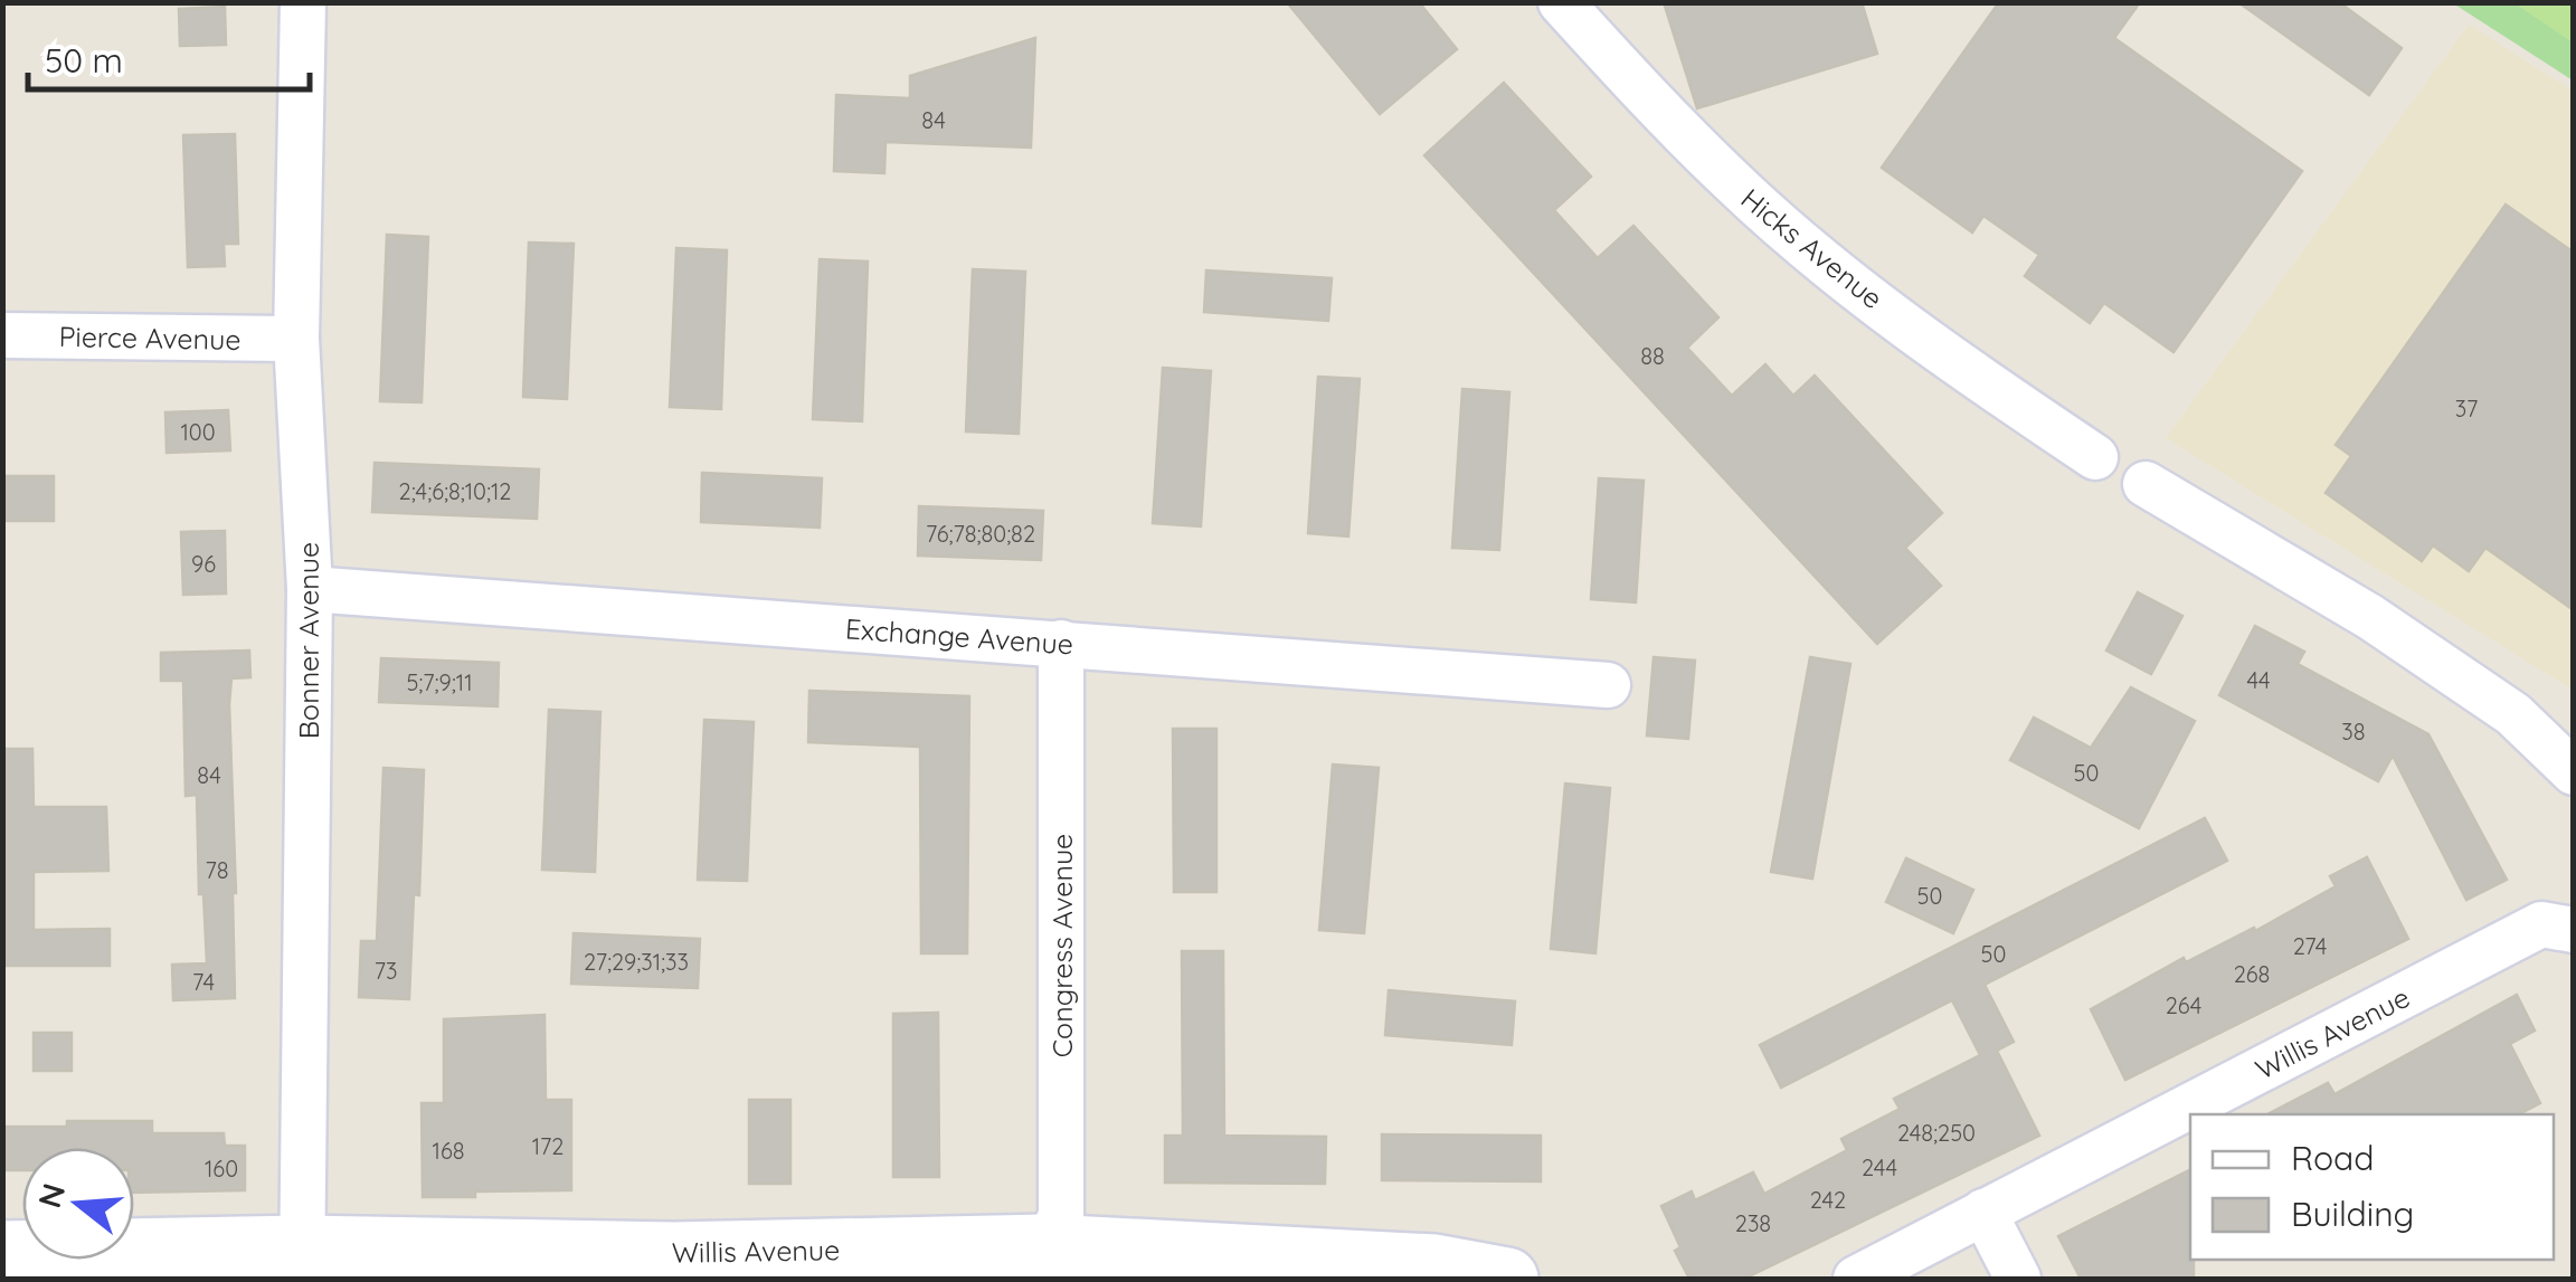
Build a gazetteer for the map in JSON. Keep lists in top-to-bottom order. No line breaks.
{"streets":{"street":["Hicks Avenue","Pierce Avenue","Exchange Avenue","Bonner Avenue","Congress Avenue","Willis Avenue"]},"crossings":[["Pierce Avenue","Bonner Avenue"],["Exchange Avenue","Bonner Avenue"],["Exchange Avenue","Congress Avenue"],["Bonner Avenue","Willis Avenue"],["Congress Avenue","Willis Avenue"]],"house_numbers":["84","88","37","100","2;4;6;8;10;12","76;78;80;82","96","44","5;7;9;11","38","50","84","78","50","274","50","27;29;31;33","73","268","74","264","248;250","172","168","244","160","242","238"],"legend":["Road","Building"],"scale_bar":"50 m","north":"left"}
